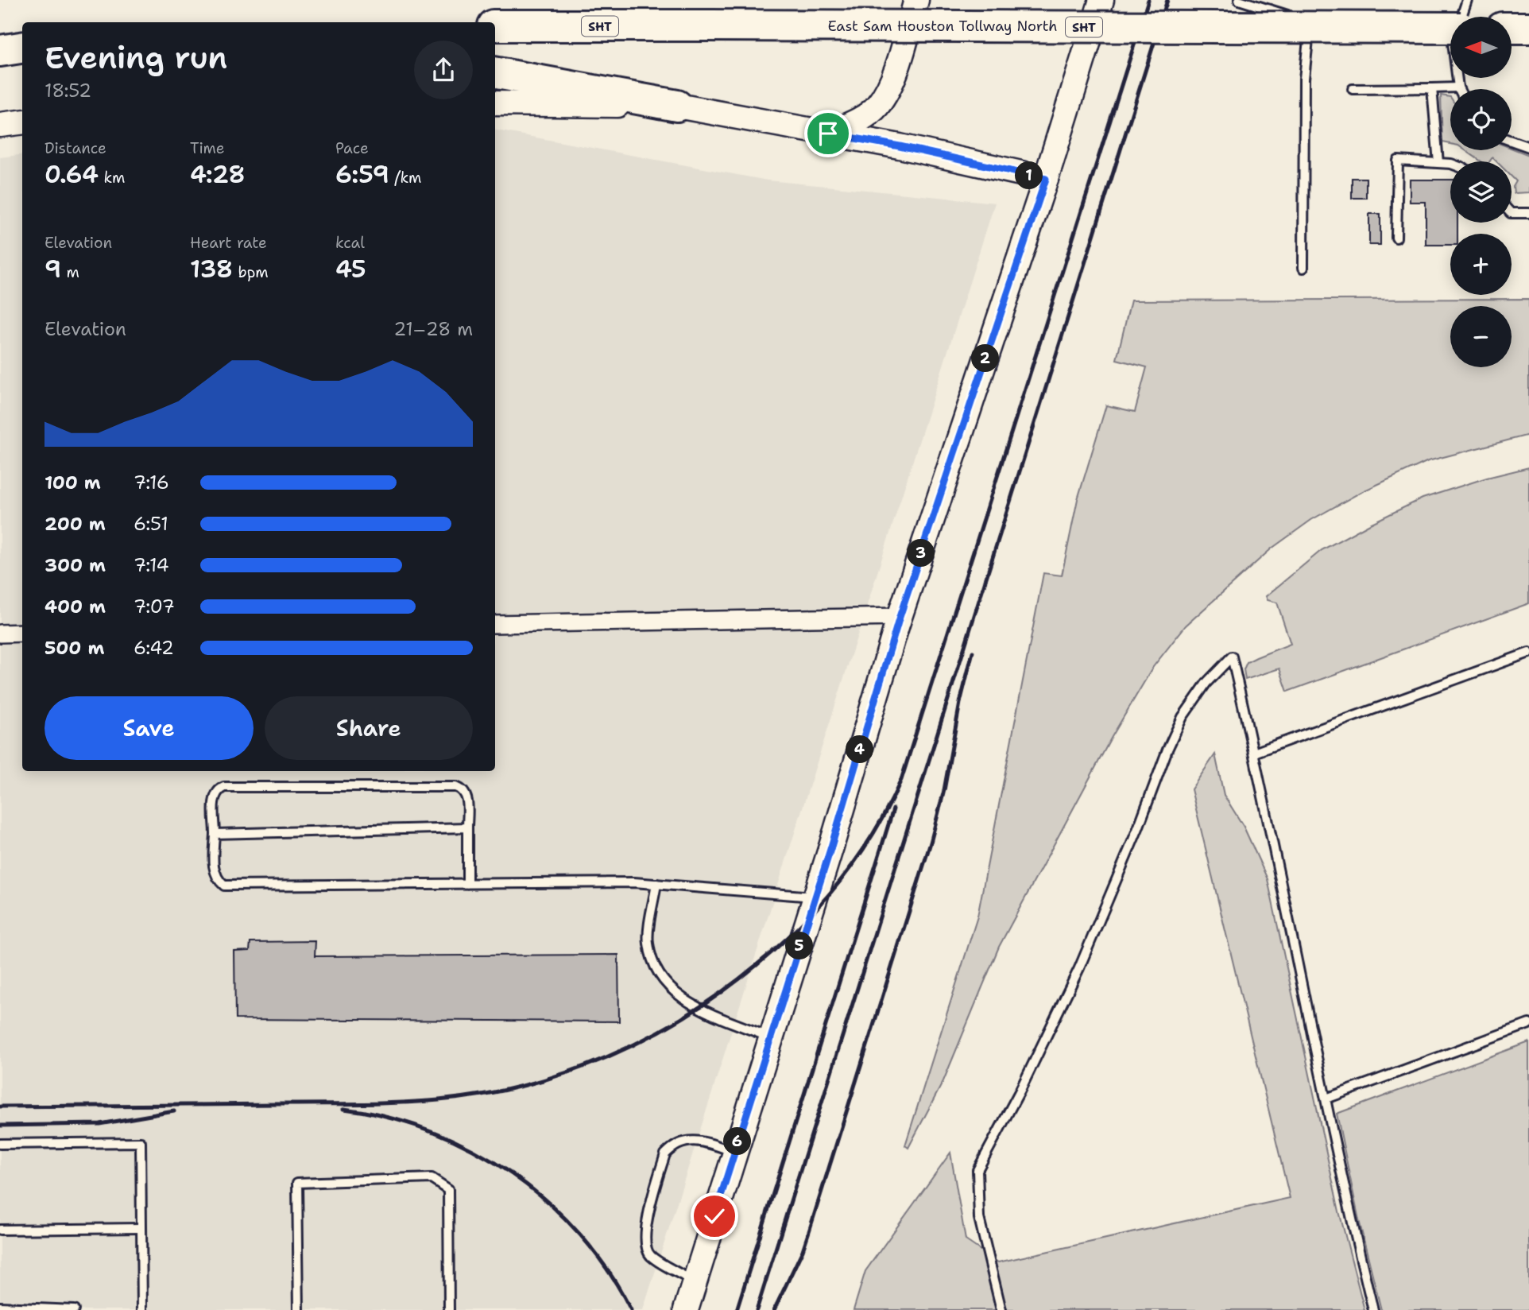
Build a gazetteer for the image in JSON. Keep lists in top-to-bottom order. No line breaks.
{"streets":{"highway":["SHT","East Sam Houston Tollway North"]},"north":"left","page":{"map_buttons":["+","−"],"heading":["Evening run","18:52"],"stats":[["Distance","0.64 km"],["Time","4:28"],["Pace","6:59 /km"],["Elevation","9 m"],["Heart rate","138 bpm"],["kcal","45"]],"pins":["1","2","3","4","5","6"],"chart":["Elevation","21–28 m"],"list":[{"name":"100 m","note":"7:16"},{"name":"200 m","note":"6:51"},{"name":"300 m","note":"7:14"},{"name":"400 m","note":"7:07"},{"name":"500 m","note":"6:42"}],"buttons":["Save","Share"]}}
